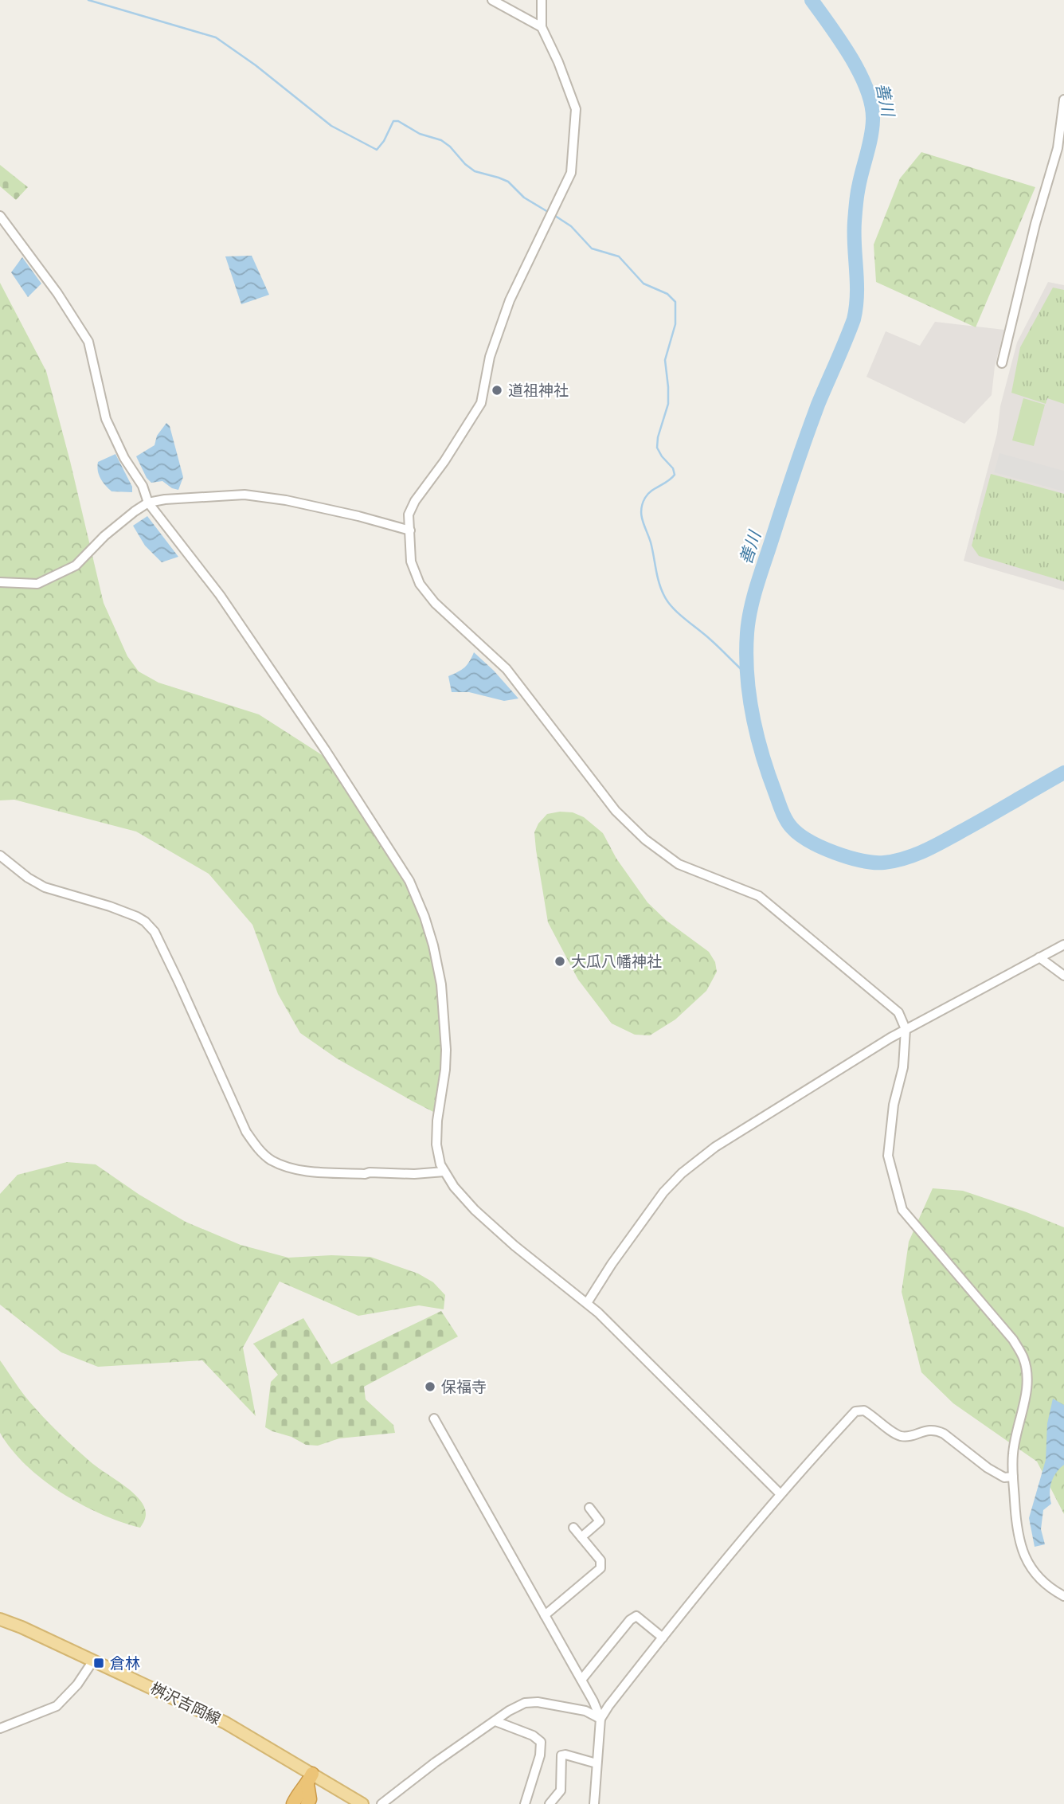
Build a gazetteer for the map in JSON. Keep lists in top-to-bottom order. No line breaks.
{"streets":{"main road":["桝沢吉岡線"]},"water":["善川"],"places":{"other":["道祖神社","大瓜八幡神社","保福寺"],"transit":["倉林"]}}
